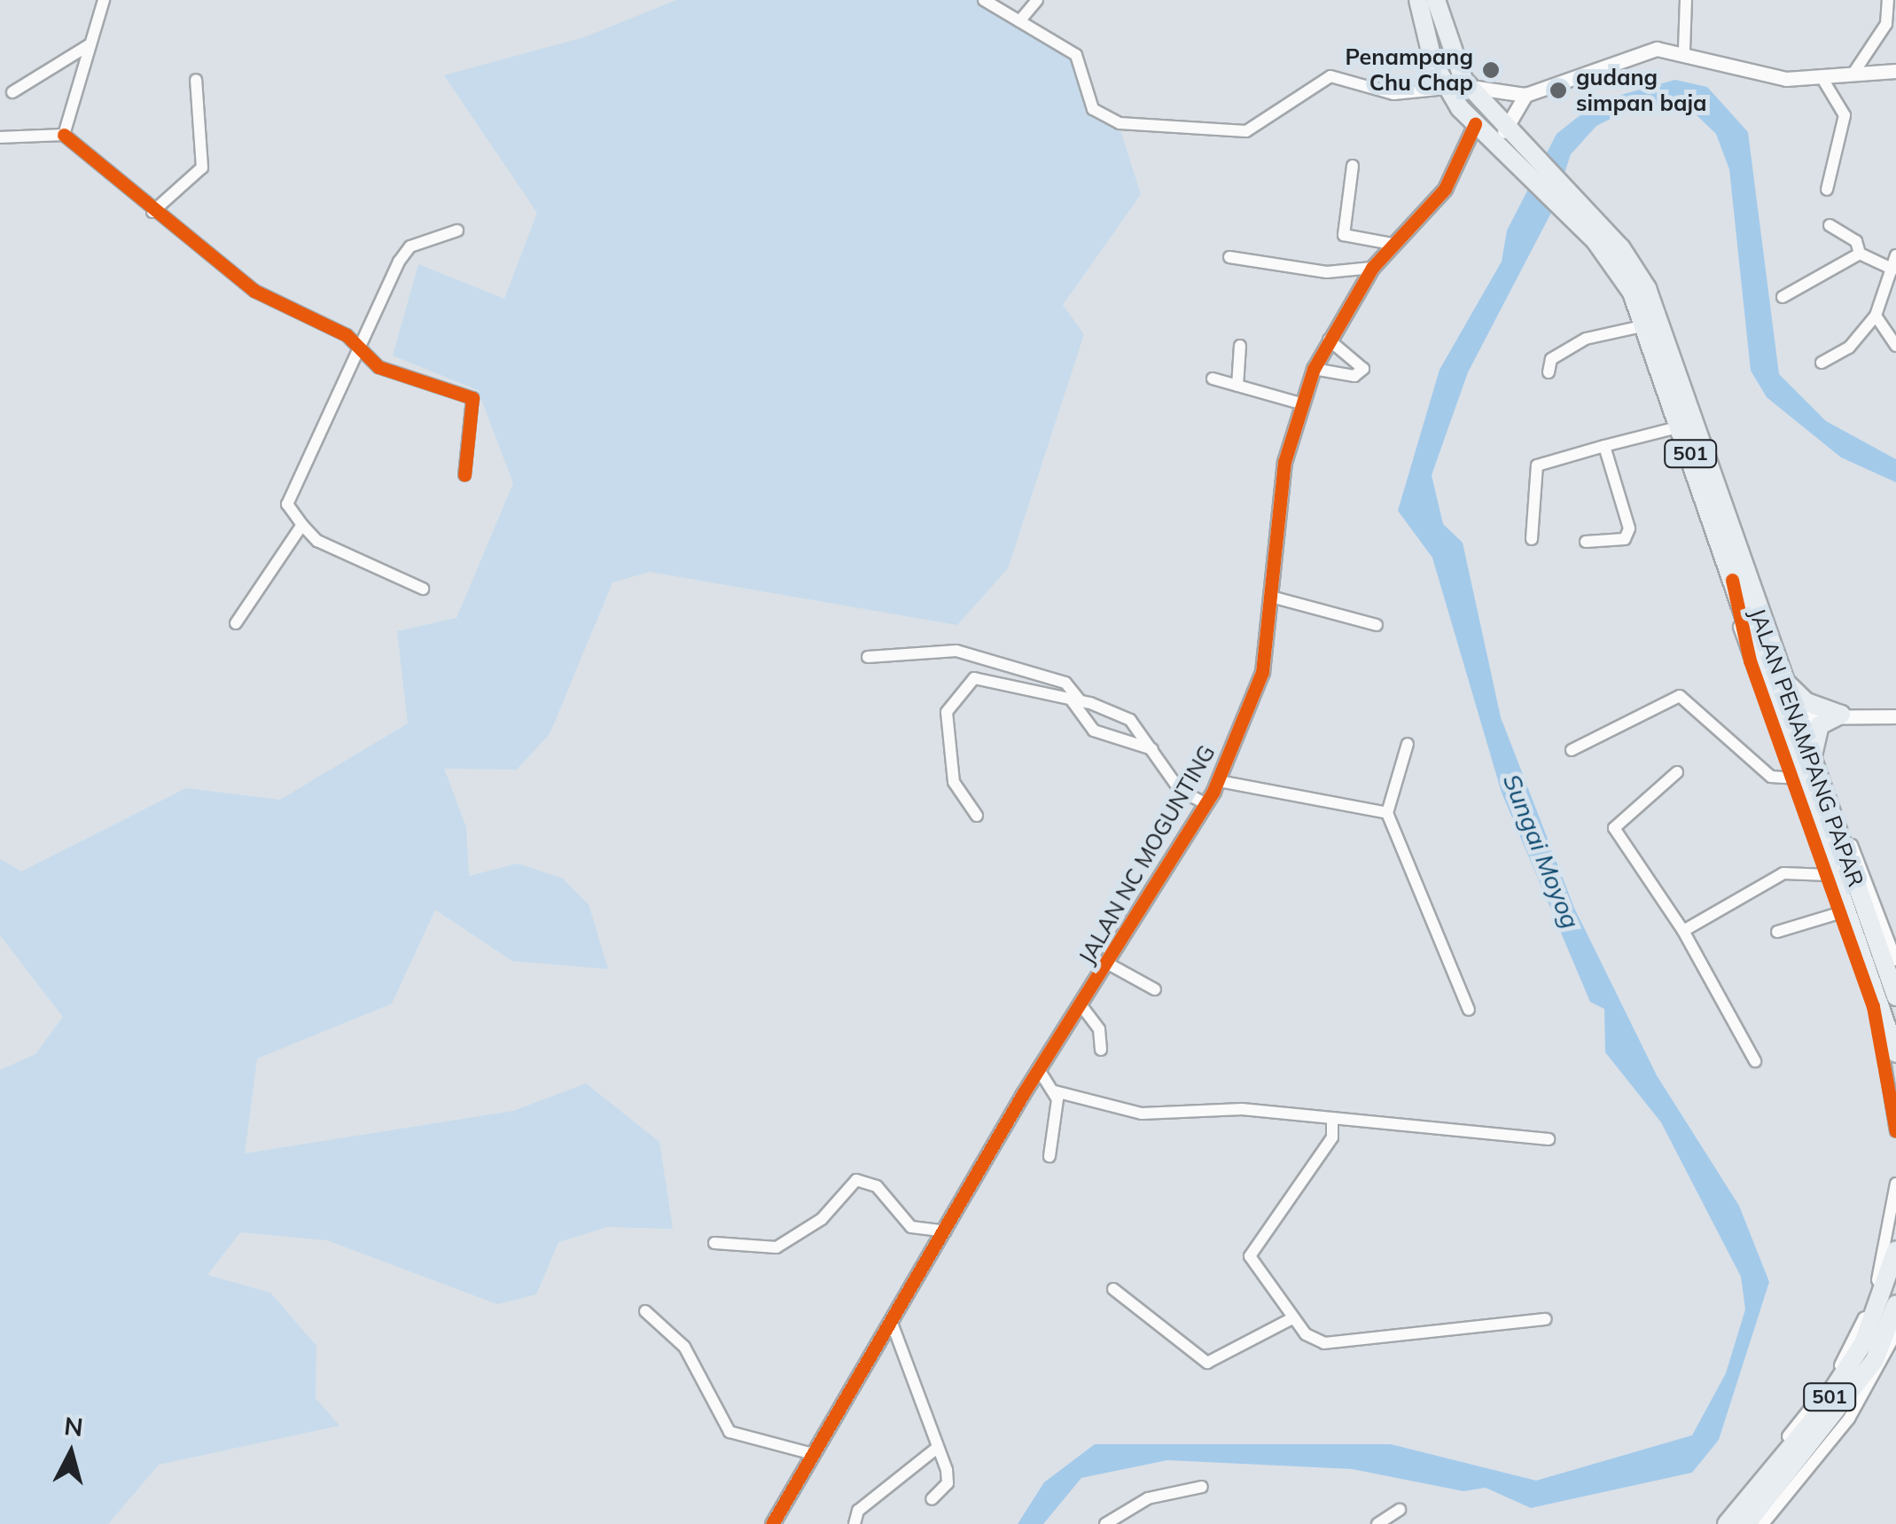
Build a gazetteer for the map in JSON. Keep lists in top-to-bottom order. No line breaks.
{"streets":{"main road":["501","JALAN PENAMPANG PAPAR"],"street":["JALAN NC MOGUNTING"]},"crossings":[["JALAN PENAMPANG PAPAR","JALAN NC MOGUNTING"]],"water":["Sungai Moyog"],"places":["Penampang Chu Chap","gudang simpan baja"],"north":"top"}
